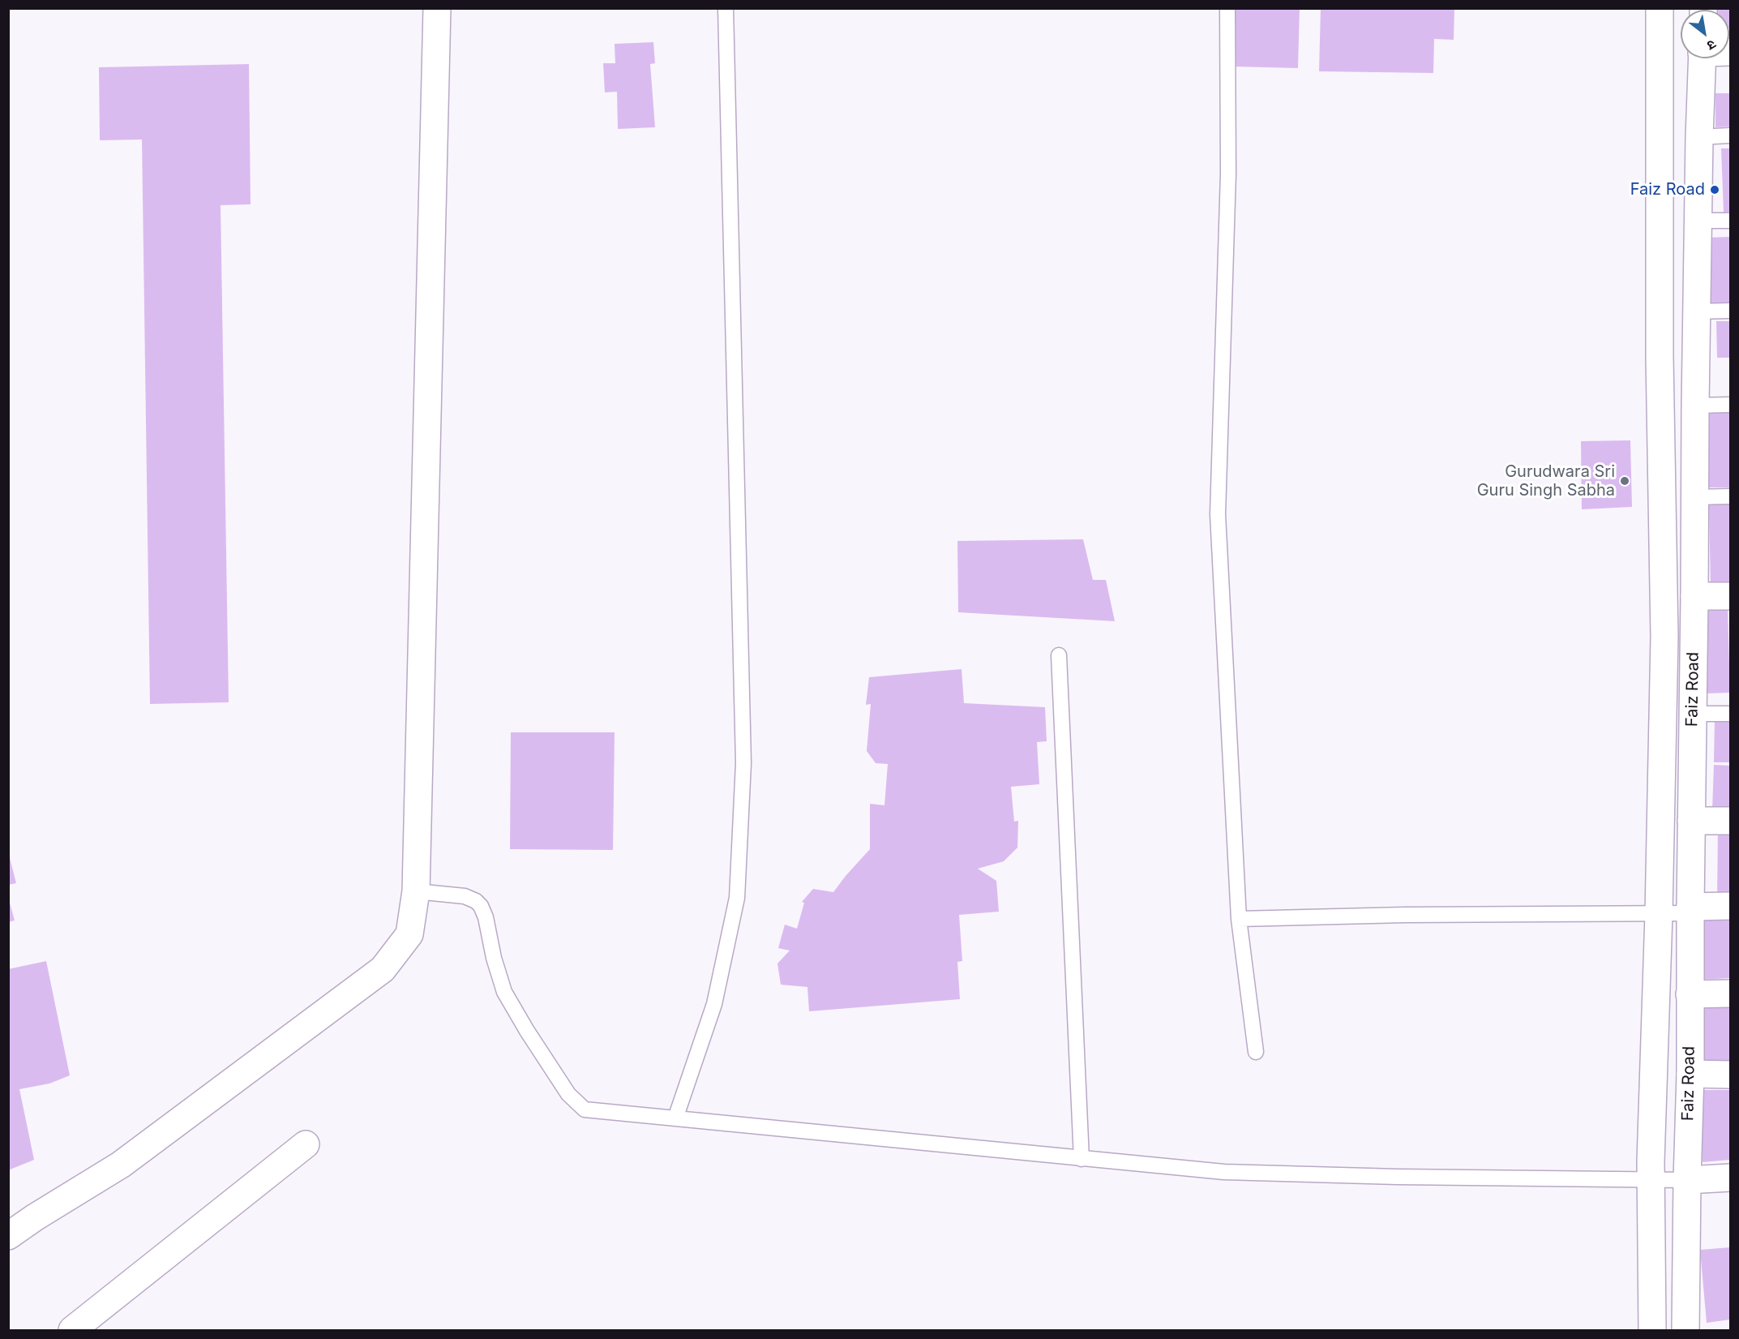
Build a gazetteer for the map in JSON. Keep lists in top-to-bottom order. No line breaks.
{"streets":{"street":["Faiz Road"]},"places":["Faiz Road","Gurudwara Sri Guru Singh Sabha"],"north":"bottom right"}
